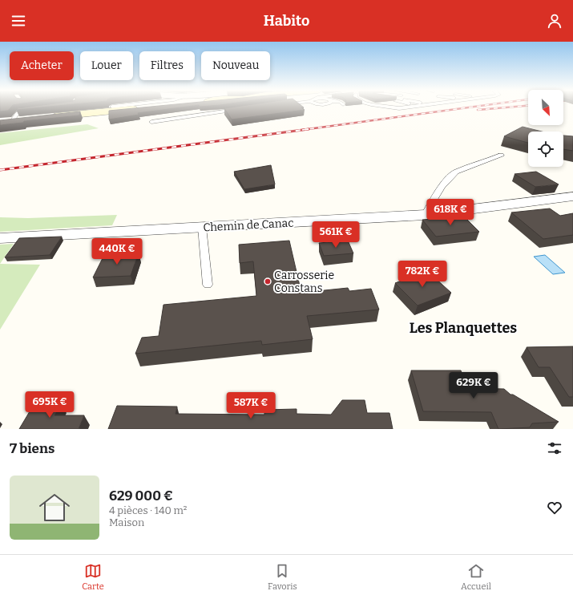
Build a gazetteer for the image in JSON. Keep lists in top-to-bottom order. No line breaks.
{"streets":{"street":["Chemin de Canac"]},"districts":["Les Planquettes"],"places":["Carrosserie Constans"],"north":"bottom right","page":{"header":"Habito","chip":["Acheter","Louer","Filtres","Nouveau"],"price":["618K €","561K €","440K €","782K €","629K €","695K €","587K €"],"heading":"7 biens","list":[{"name":"629 000 €","note":"4 pièces · 140 m² · Maison"}],"tabs":["Carte","Favoris","Accueil"]}}
